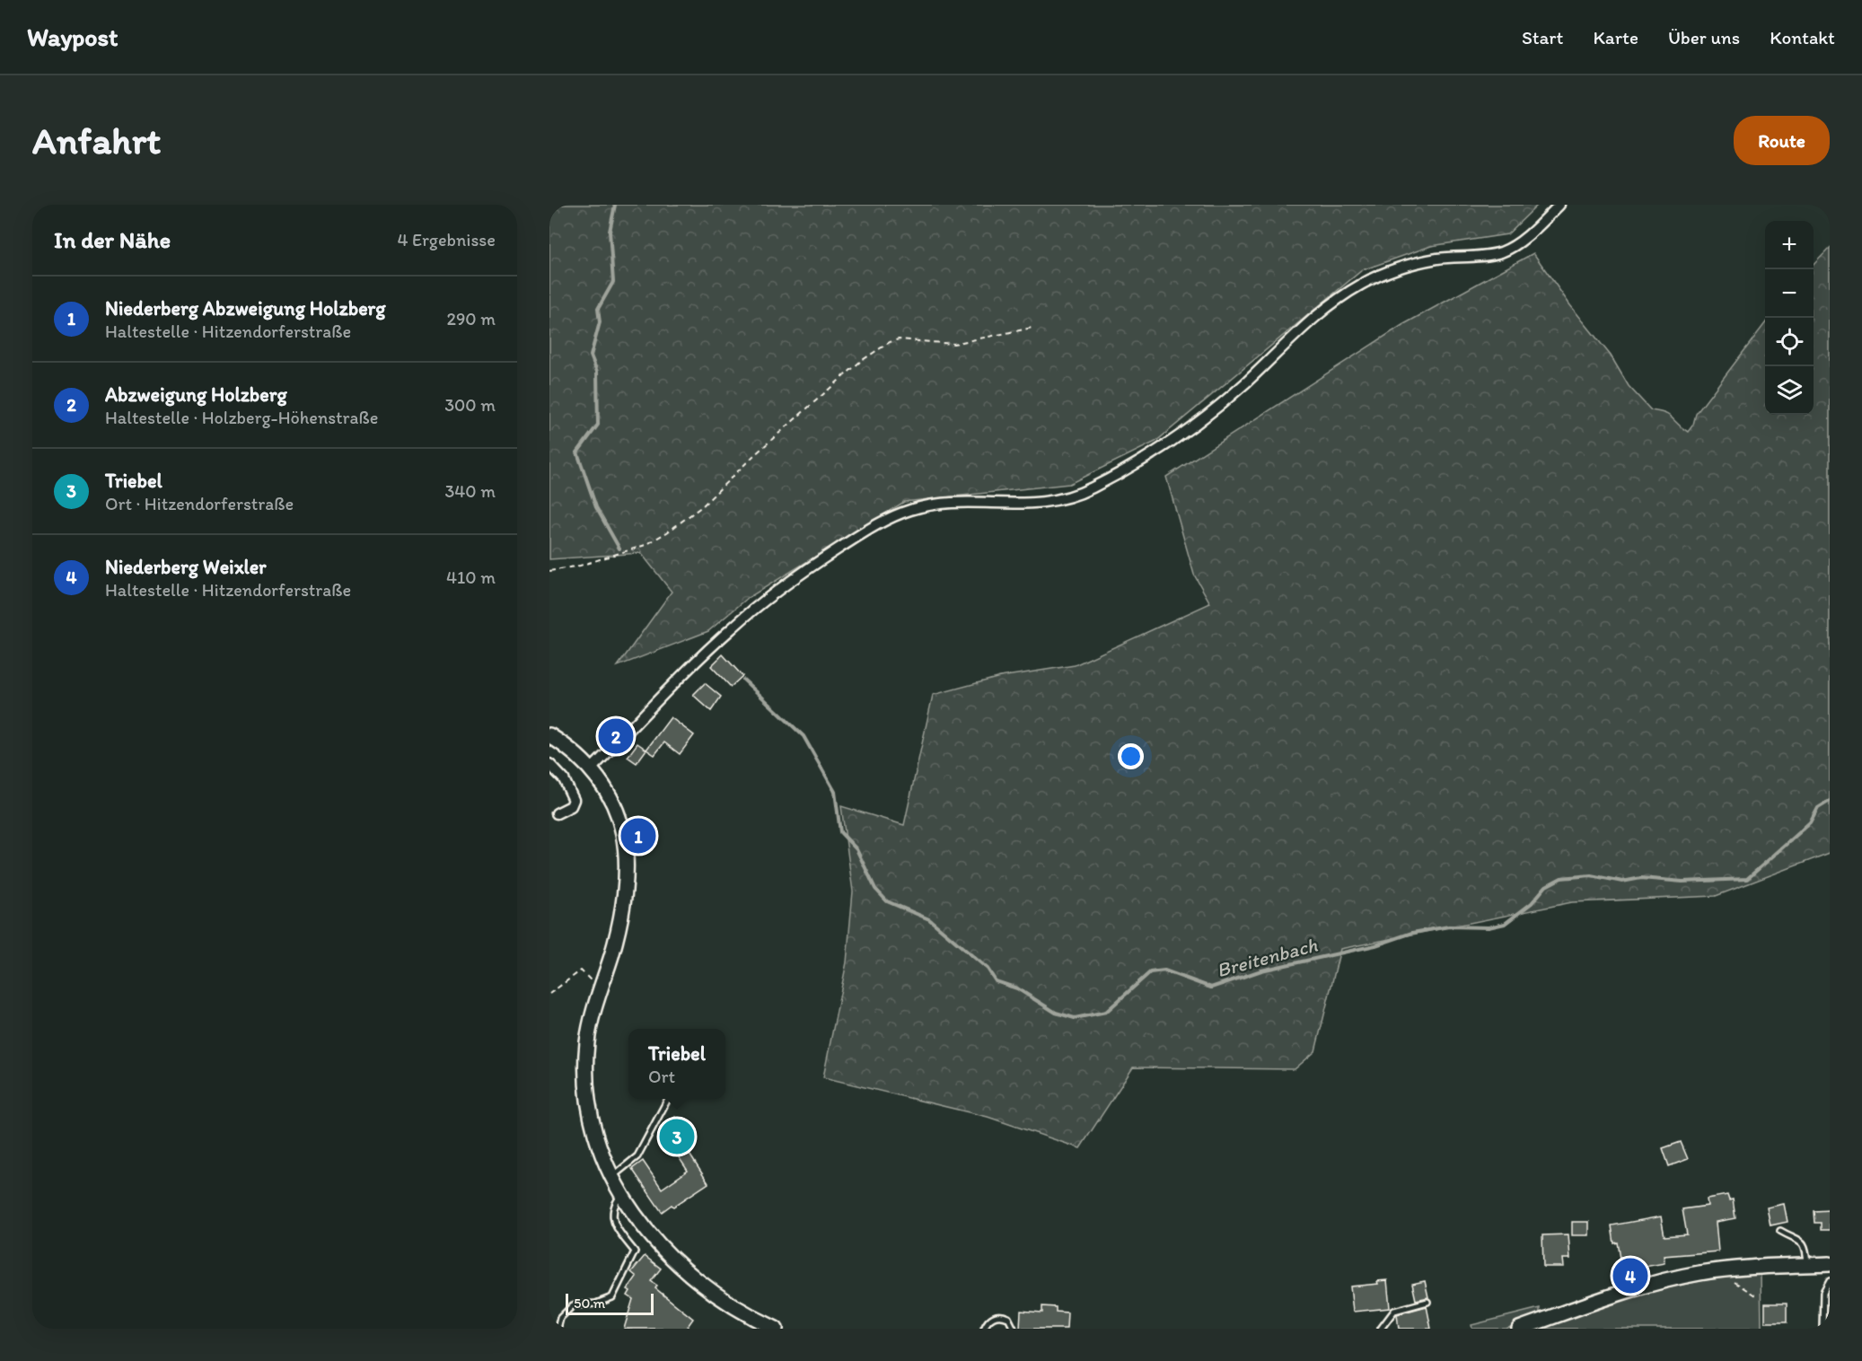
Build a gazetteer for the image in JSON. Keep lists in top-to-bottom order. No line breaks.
{"water":["Breitenbach"],"scale_bar":"50 m","page":{"header":"Waypost","nav":["Start","Karte","Über uns","Kontakt"],"buttons":"Route","title":"Anfahrt","heading":["In der Nähe","4 Ergebnisse"],"map_buttons":["+","−"],"list":[{"mark":"1","name":"Niederberg Abzweigung Holzberg","note":"Haltestelle · Hitzendorferstraße","value":"290 m"},{"mark":"2","name":"Abzweigung Holzberg","note":"Haltestelle · Holzberg-Höhenstraße","value":"300 m"},{"mark":"3","name":"Triebel","note":"Ort · Hitzendorferstraße","value":"340 m"},{"mark":"4","name":"Niederberg Weixler","note":"Haltestelle · Hitzendorferstraße","value":"410 m"}],"pins":["2","1","3","4"],"popup":["Triebel","Ort"],"scale":"50 m"}}
